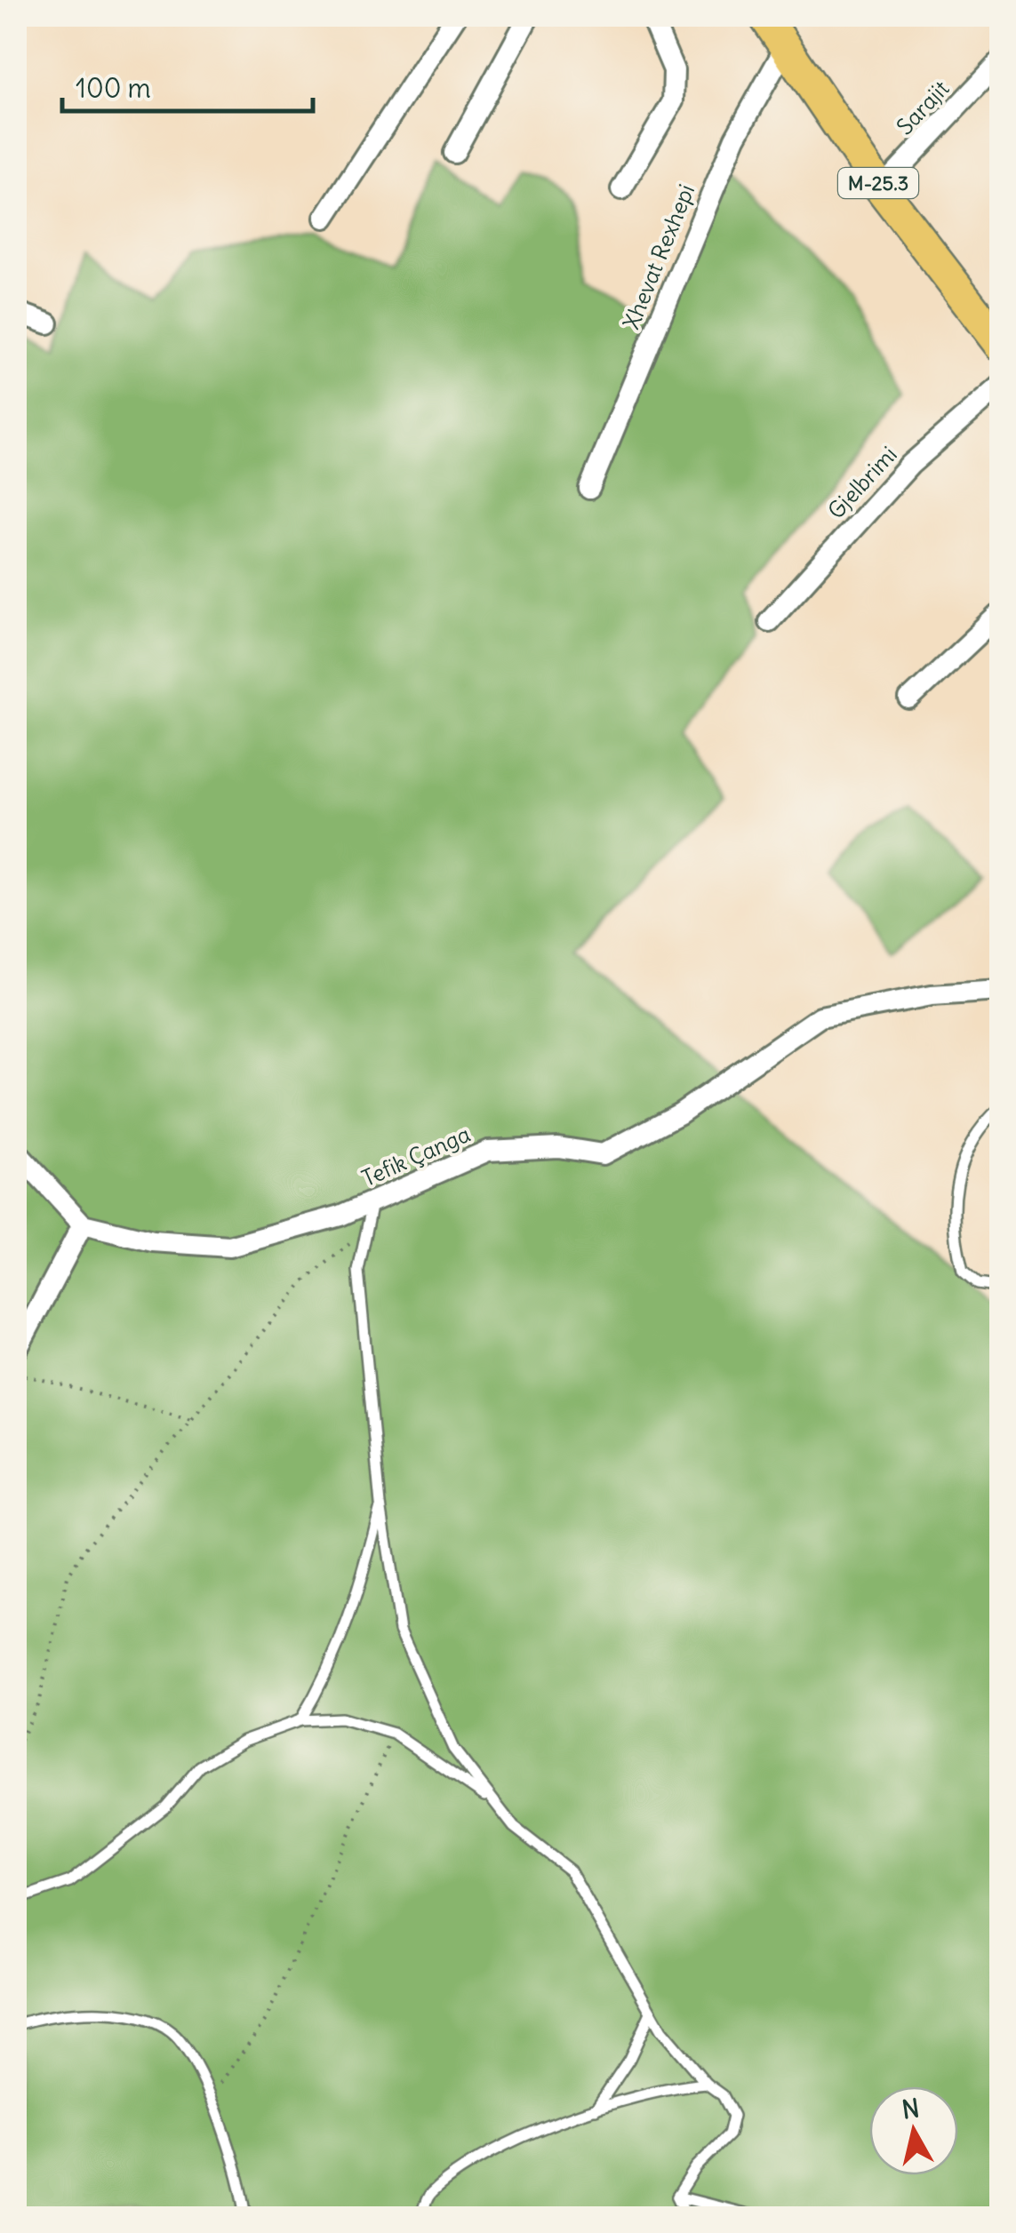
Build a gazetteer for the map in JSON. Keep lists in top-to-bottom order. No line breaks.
{"streets":{"main road":["M-25.3"],"street":["Sarajit","Xhevat Rexhepi","Gjelbrimi","Tefik Çanga"]},"crossings":[["Sarajit","M-25.3"],["M-25.3","Xhevat Rexhepi"]],"scale_bar":"100 m","north":"top"}
